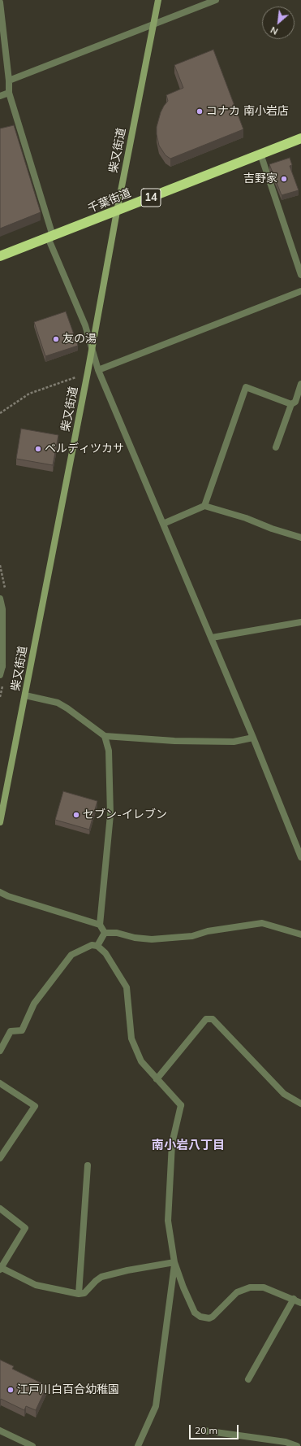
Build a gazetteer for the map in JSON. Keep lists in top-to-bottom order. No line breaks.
{"streets":{"highway":["14","千葉街道"],"main road":["柴又街道"]},"crossings":[["柴又街道","千葉街道"]],"districts":["南小岩八丁目"],"places":["コナカ 南小岩店","吉野家","友の湯","ベルディツカサ","セブン-イレブン","江戸川白百合幼稚園"],"scale_bar":"20 m","north":"bottom left"}
